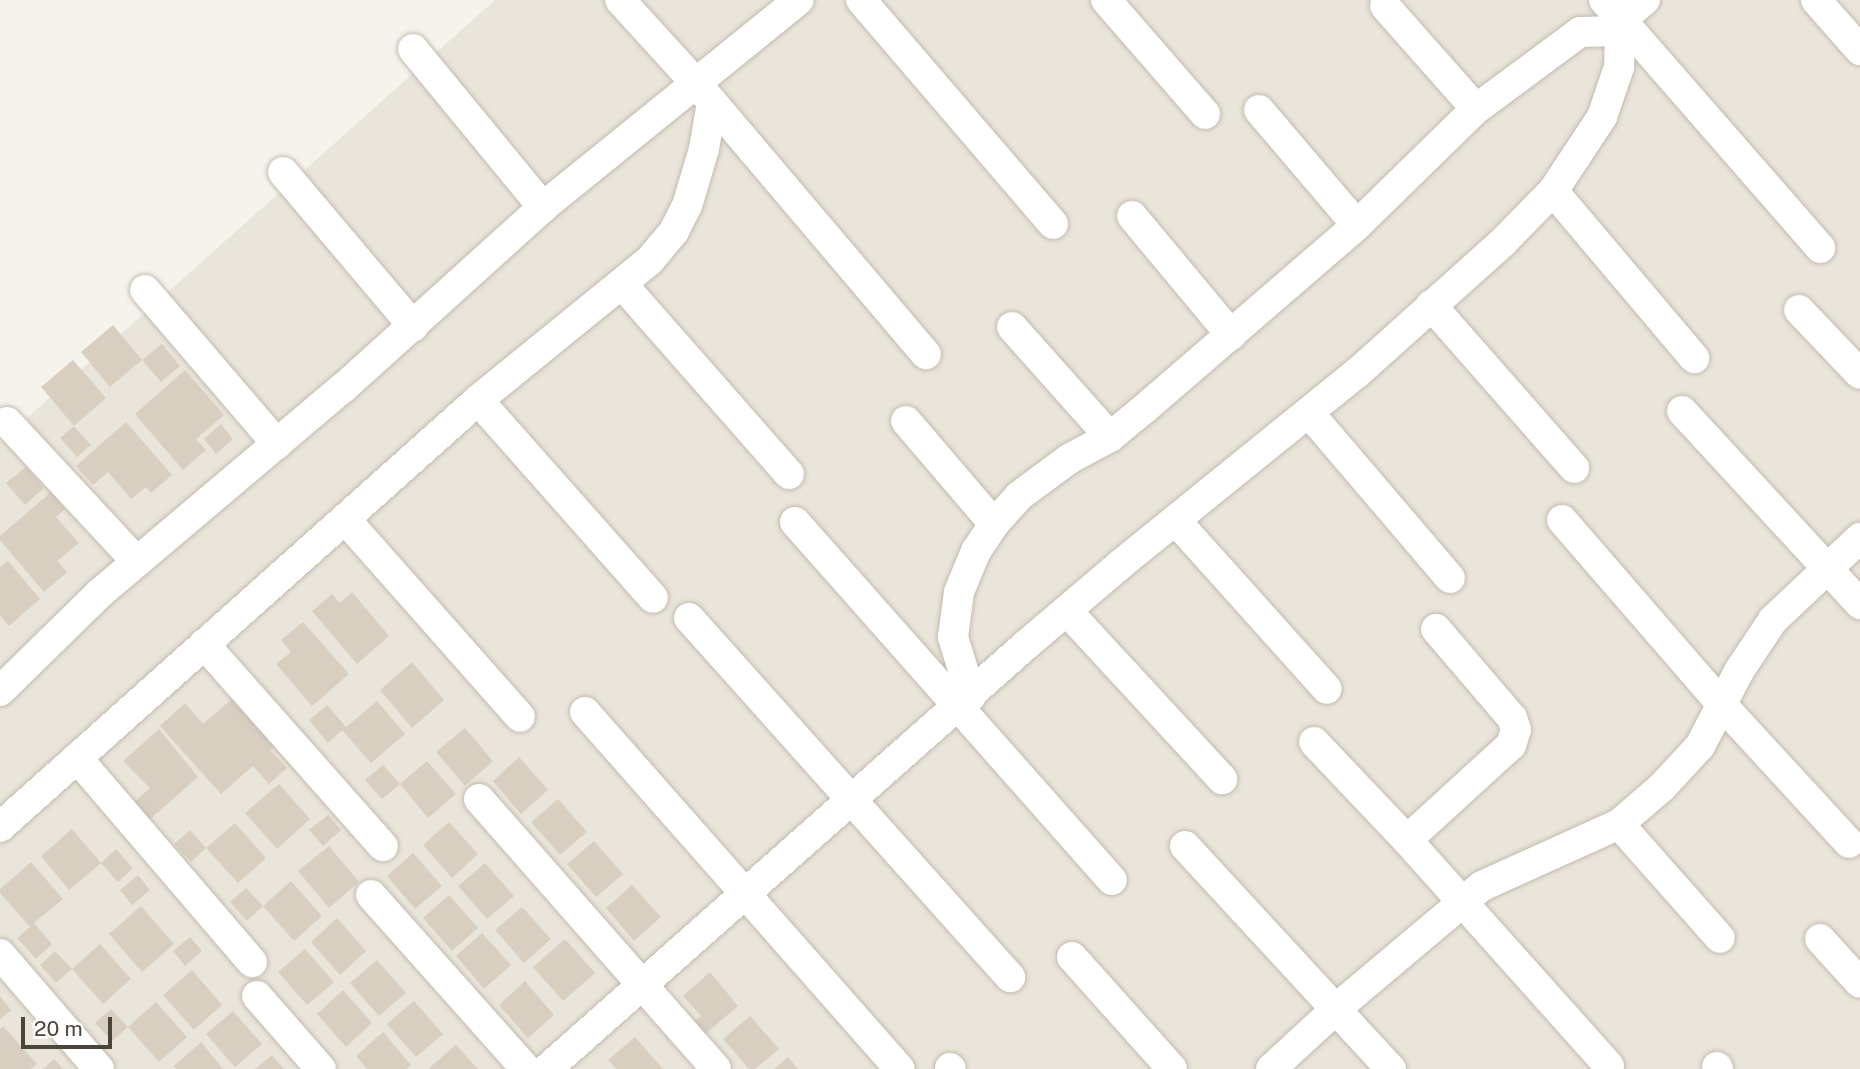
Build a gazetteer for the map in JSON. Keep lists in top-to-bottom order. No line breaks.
{"scale_bar":"20 m"}
